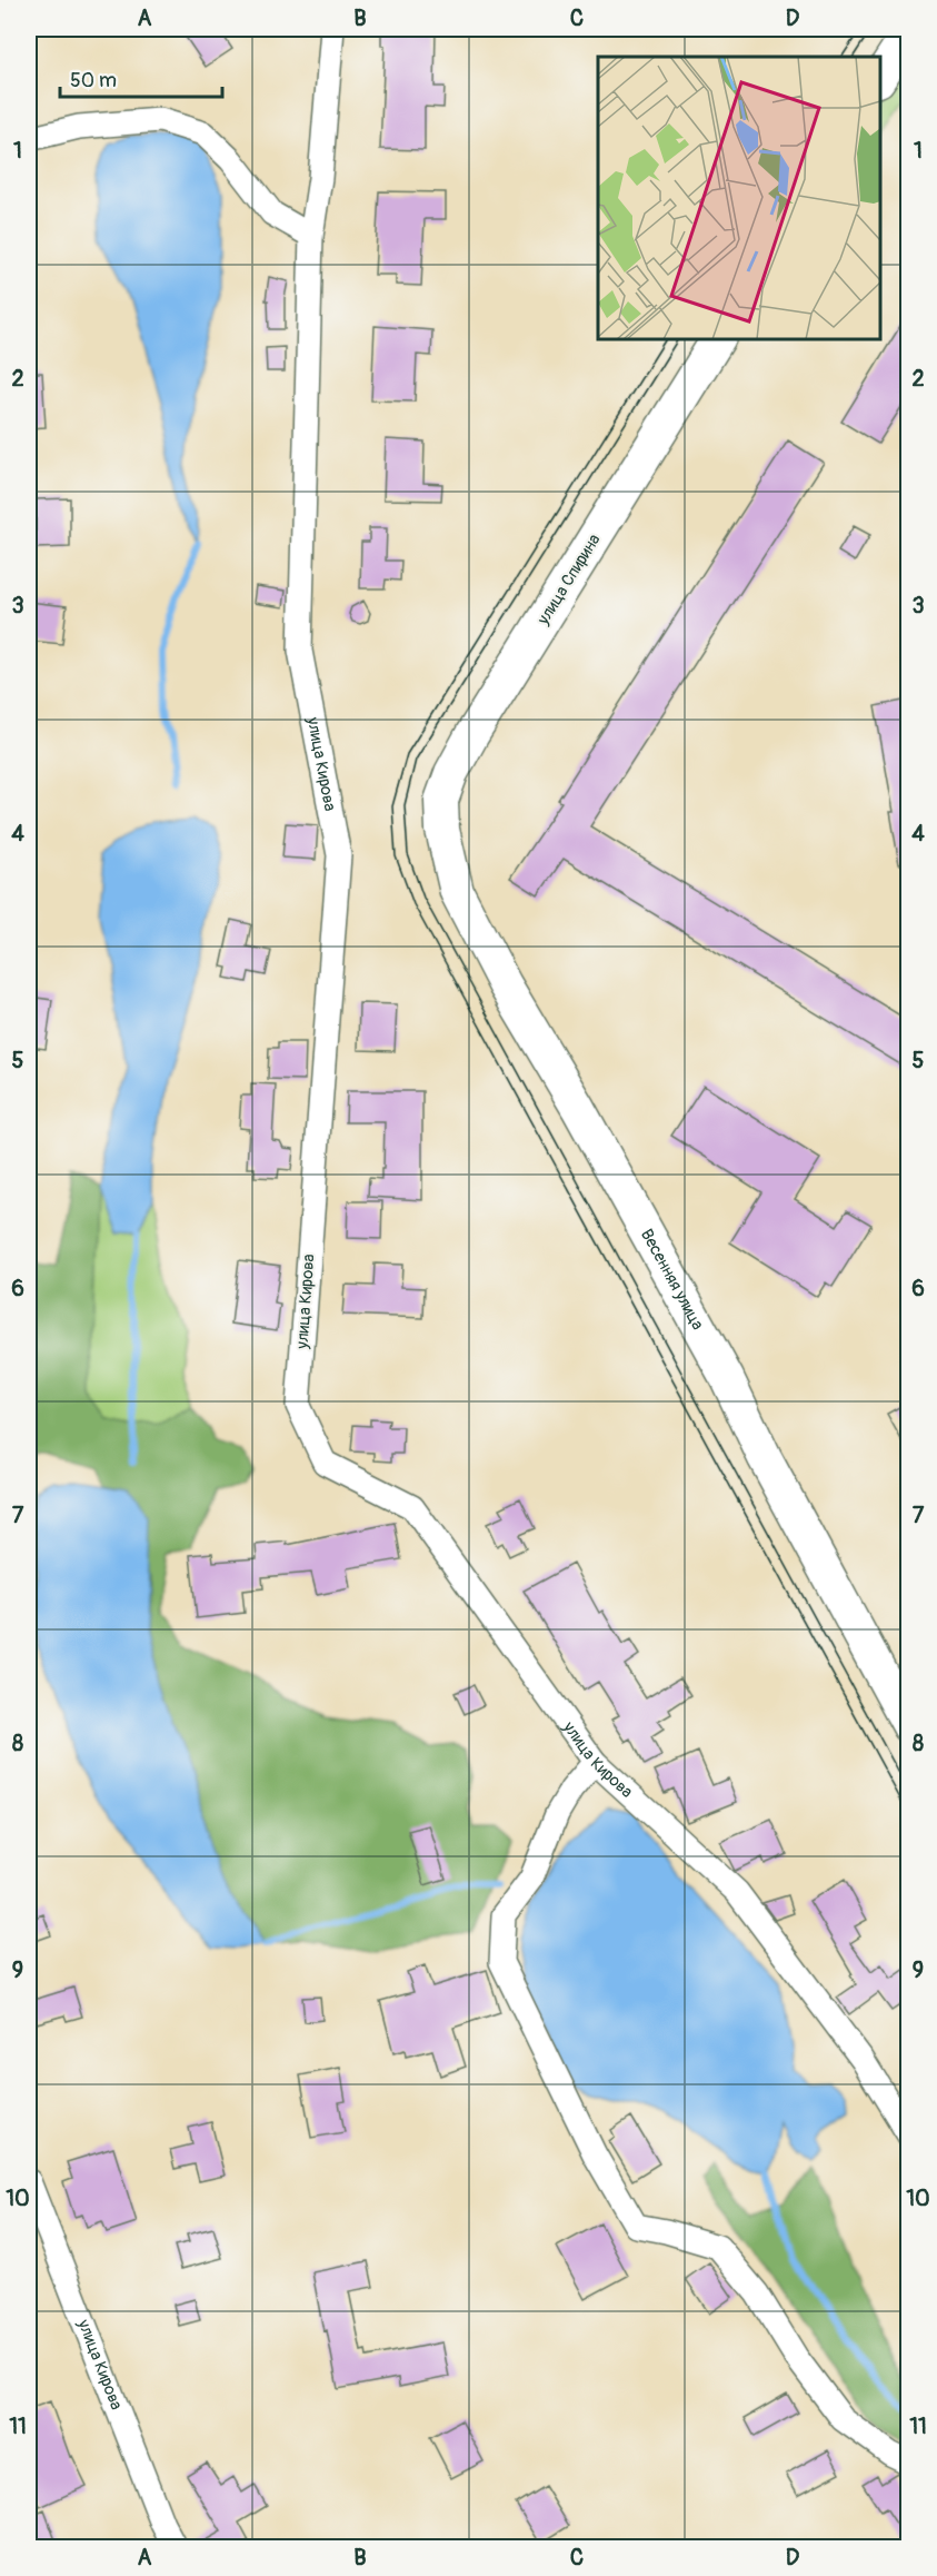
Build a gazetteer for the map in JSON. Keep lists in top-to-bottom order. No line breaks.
{"streets":{"main road":["улица Спирина","Весенняя улица"],"street":["улица Кирова"]},"crossings":[["улица Спирина","Весенняя улица"]],"scale_bar":"50 m","grid":{"columns":["A","B","C","D"],"rows":["1","2","3","4","5","6","7","8","9","10","11"]}}
